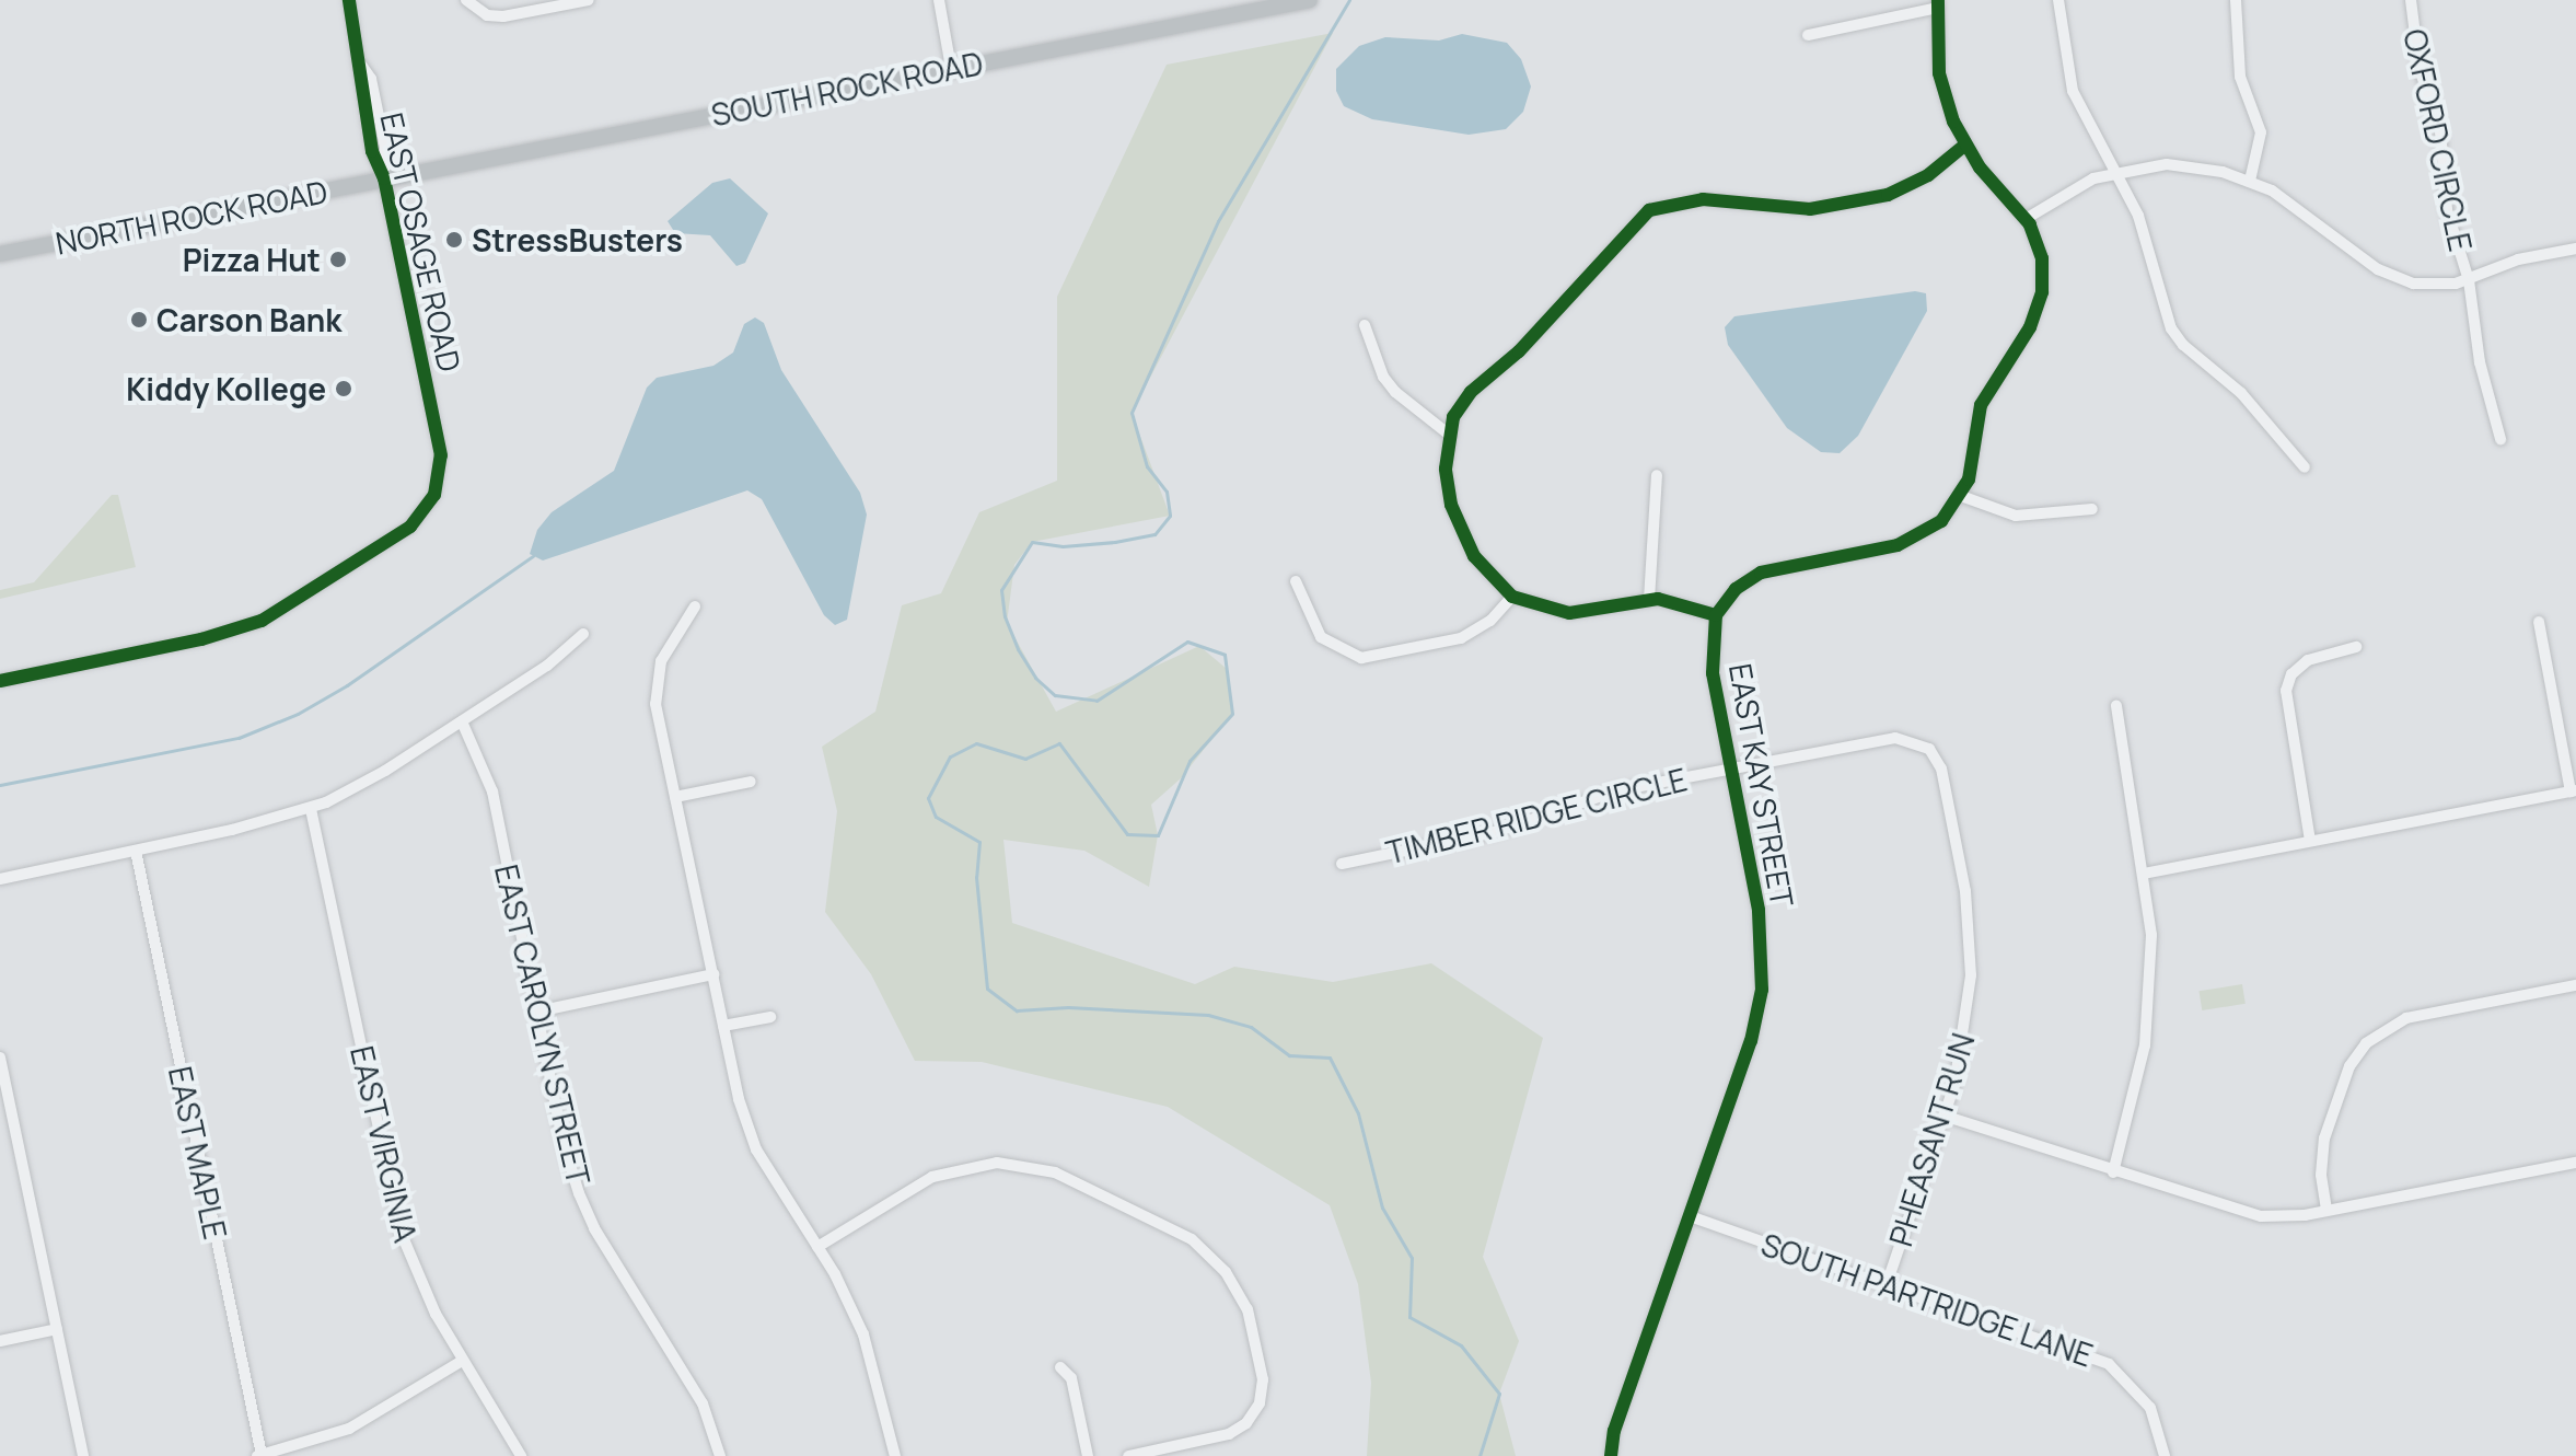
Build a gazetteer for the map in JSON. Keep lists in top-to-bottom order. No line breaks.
{"streets":{"main road":["SOUTH ROCK ROAD","NORTH ROCK ROAD"],"street":["OXFORD CIRCLE","EAST OSAGE ROAD","EAST KAY STREET","TIMBER RIDGE CIRCLE","EAST CAROLYN STREET","PHEASANT RUN","EAST VIRGINIA","EAST MAPLE","SOUTH PARTRIDGE LANE"]},"crossings":[["SOUTH ROCK ROAD","NORTH ROCK ROAD"],["SOUTH ROCK ROAD","EAST OSAGE ROAD"],["NORTH ROCK ROAD","EAST OSAGE ROAD"],["EAST KAY STREET","TIMBER RIDGE CIRCLE"],["EAST KAY STREET","SOUTH PARTRIDGE LANE"],["TIMBER RIDGE CIRCLE","PHEASANT RUN"],["PHEASANT RUN","SOUTH PARTRIDGE LANE"]],"places":["StressBusters","Pizza Hut","Carson Bank","Kiddy Kollege"]}
